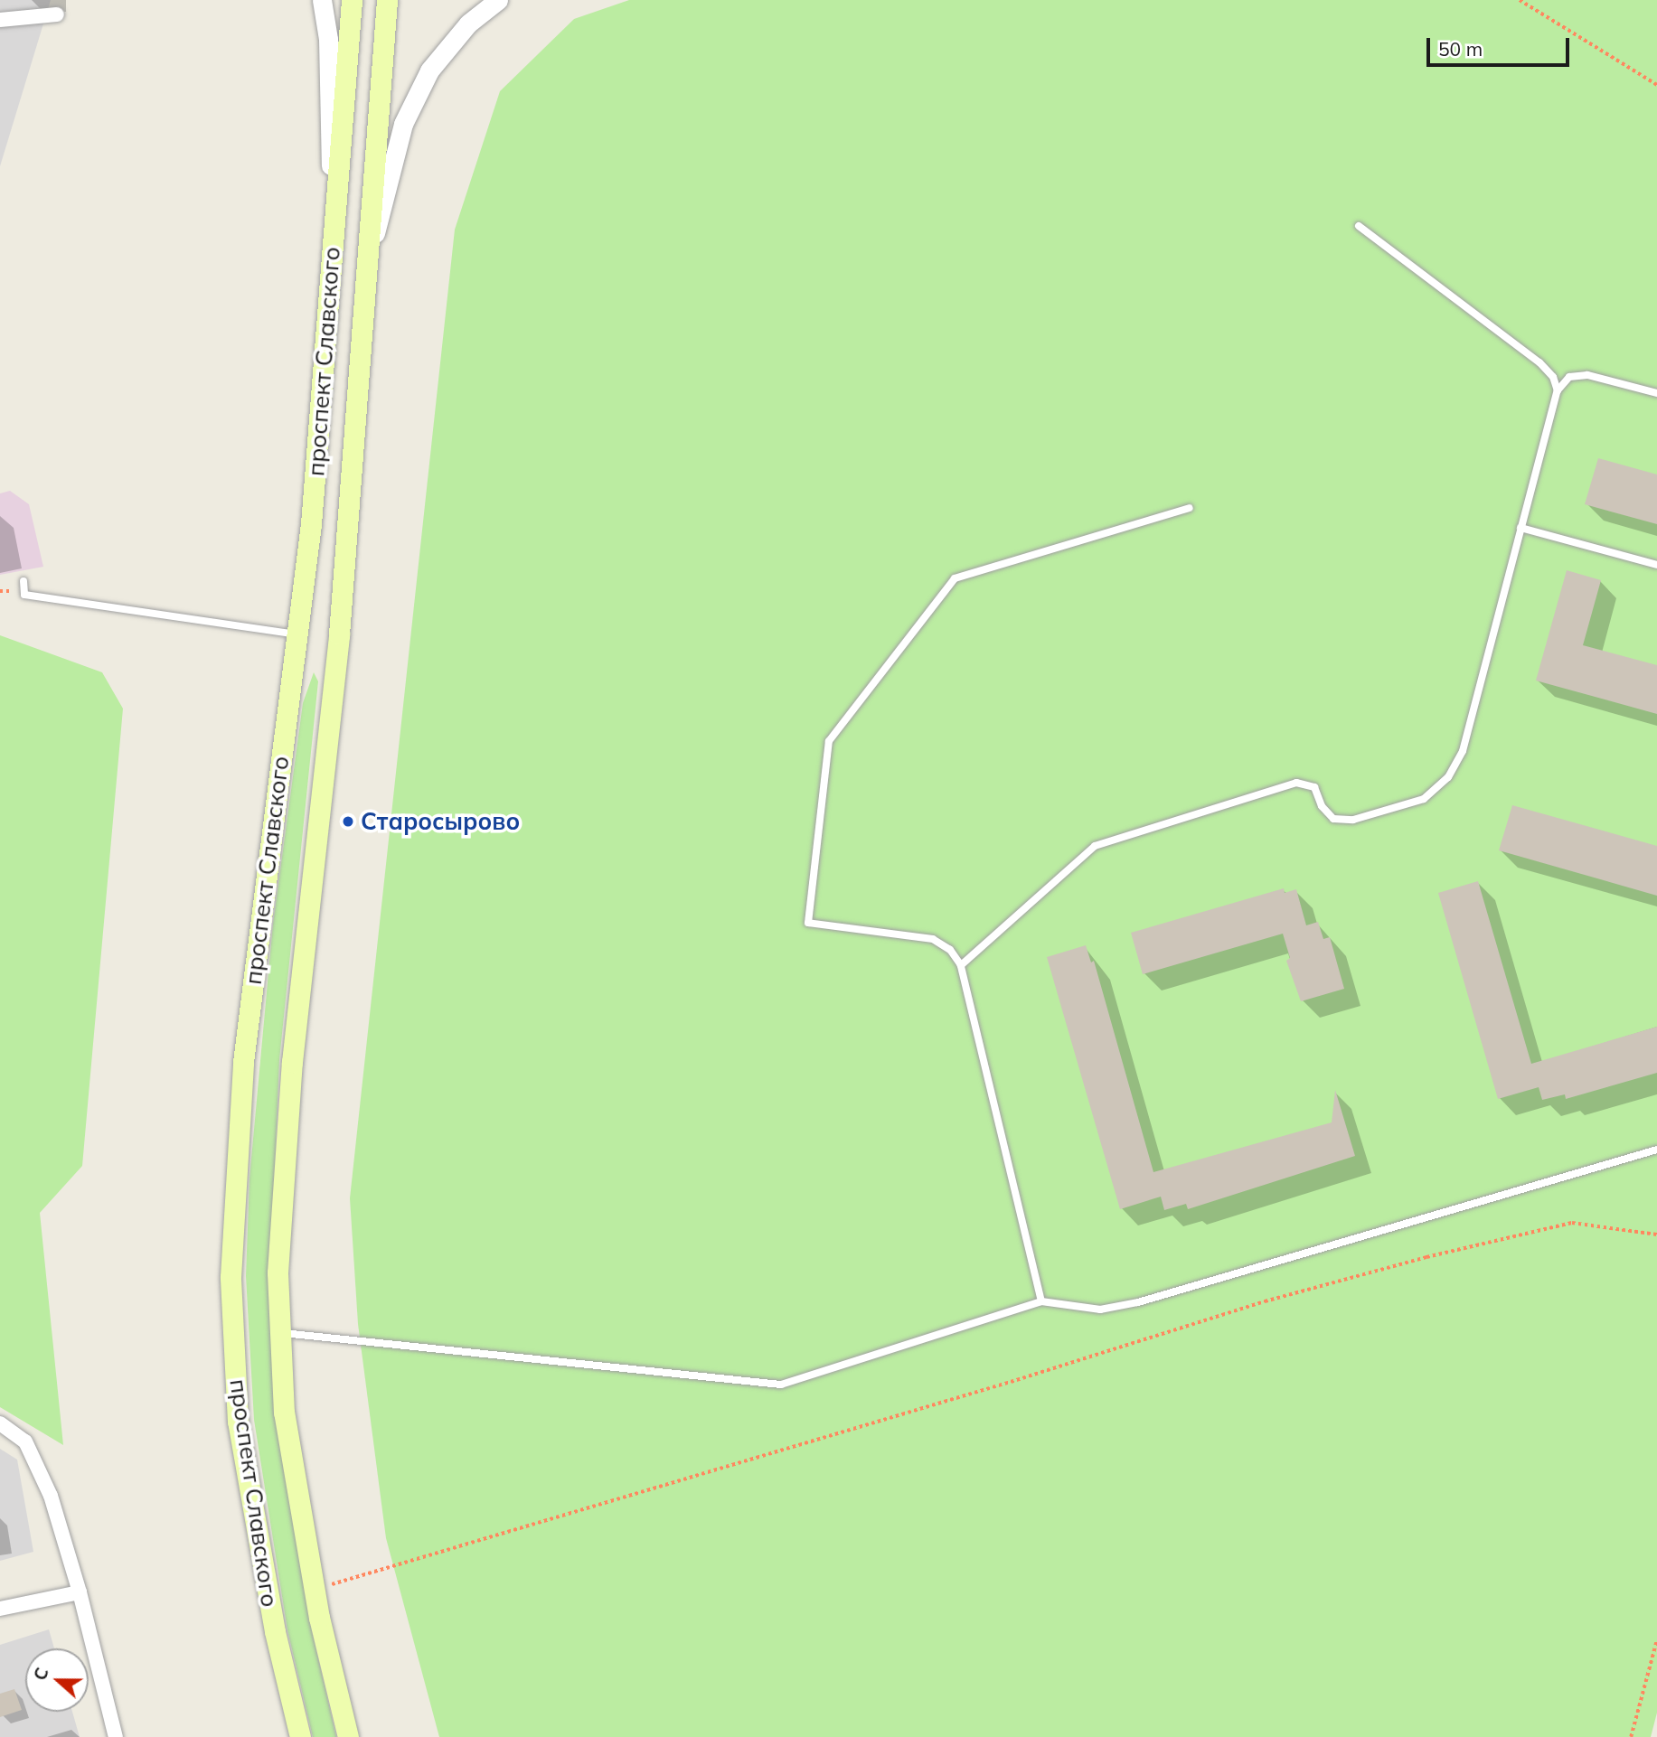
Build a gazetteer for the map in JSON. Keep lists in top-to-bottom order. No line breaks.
{"streets":{"main road":["проспект Славского"]},"places":["Старосырово"],"scale_bar":"50 m","north":"left"}
